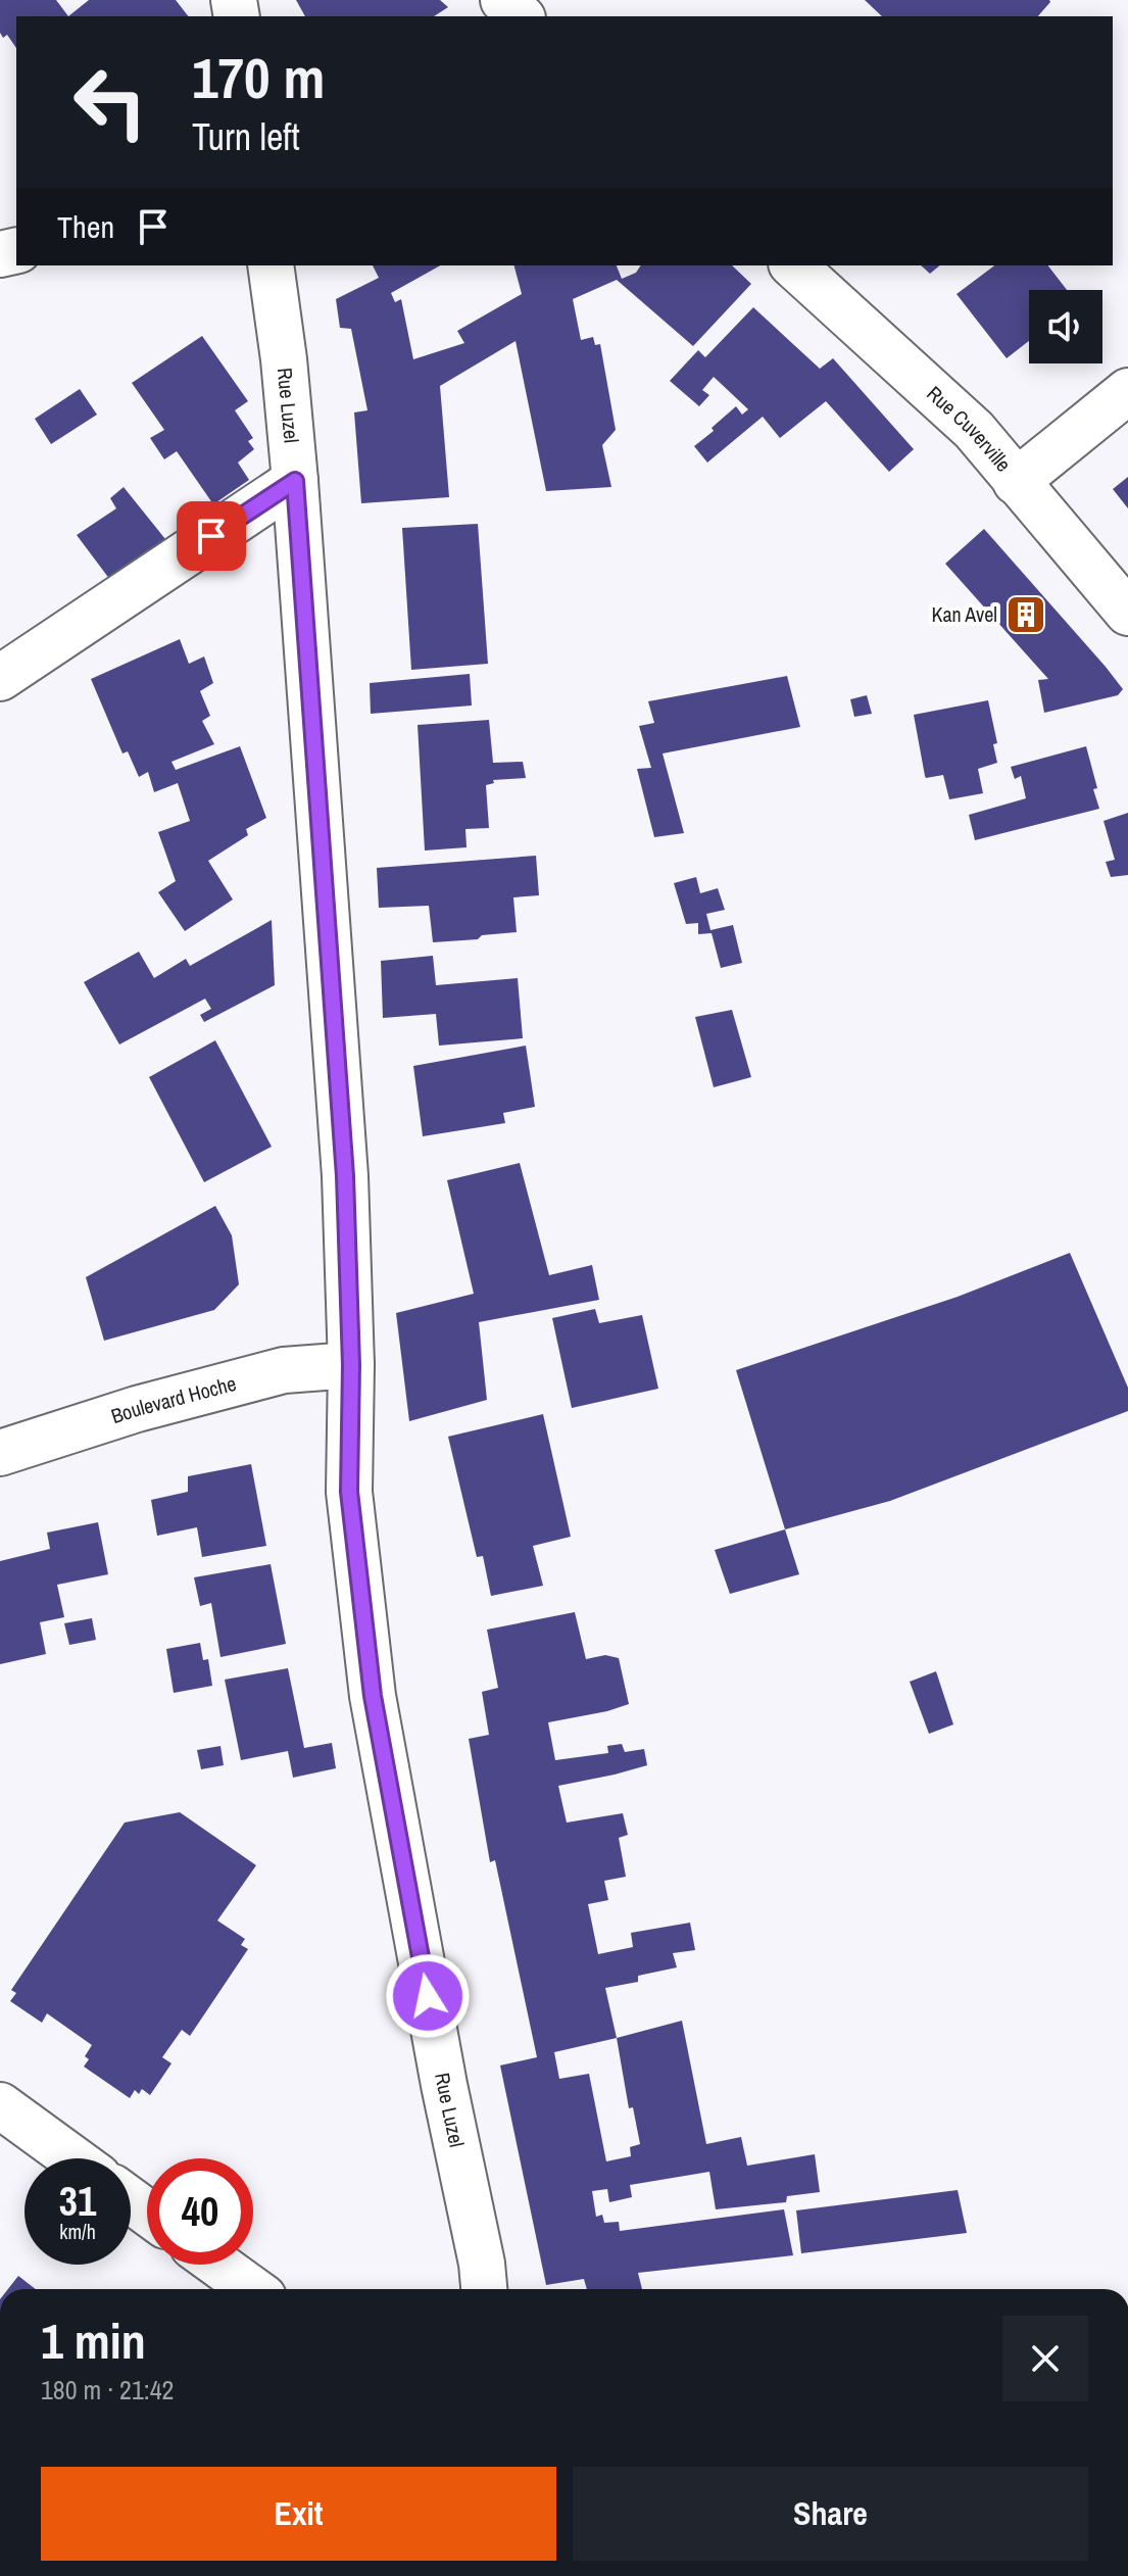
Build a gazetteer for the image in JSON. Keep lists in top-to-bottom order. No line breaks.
{"streets":{"street":["Rue Luzel","Rue Cuverville","Boulevard Hoche"]},"crossings":[["Rue Luzel","Boulevard Hoche"]],"places":{"building":["Kan Avel"]},"page":{"turn":["170 m","Turn left"],"then":"Then","speed":"31 km/h","limit":"40","heading":["1 min","180 m · 21:42"],"buttons":["Exit","Share"]}}
